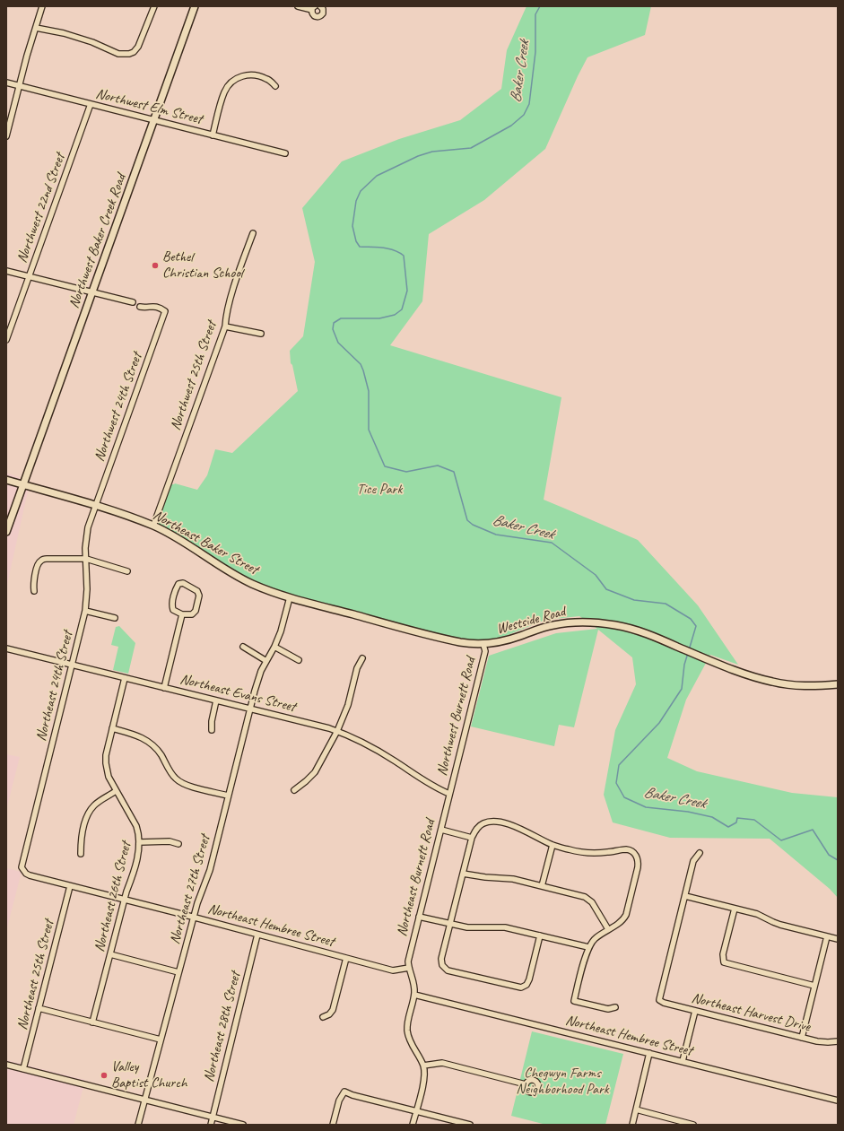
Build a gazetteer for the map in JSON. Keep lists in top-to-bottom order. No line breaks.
{"streets":{"main road":["Northwest Baker Creek Road","Northeast Baker Street","Westside Road"],"street":["Northwest Elm Street","Northwest 22nd Street","Northwest 25th Street","Northwest 24th Street","Northeast 24th Street","Northeast Evans Street","Northwest Burnett Road","Northeast Burnett Road","Northeast 27th Street","Northeast 26th Street","Northeast Hembree Street","Northeast 25th Street","Northeast Harvest Drive","Northeast 28th Street"]},"crossings":[["Northwest Elm Street","Northwest 22nd Street"],["Northwest Elm Street","Northwest Baker Creek Road"],["Northwest Baker Creek Road","Northeast Baker Street"],["Northwest 25th Street","Northeast Baker Street"],["Northwest 24th Street","Northeast Baker Street"],["Northwest 24th Street","Northeast 24th Street"],["Northeast Baker Street","Westside Road"],["Northeast Baker Street","Northeast 24th Street"],["Northeast Baker Street","Northeast 27th Street"],["Westside Road","Northwest Burnett Road"],["Westside Road","Northeast 27th Street"],["Northeast 24th Street","Northeast Evans Street"],["Northeast 24th Street","Northeast Hembree Street"],["Northeast Evans Street","Northwest Burnett Road"],["Northeast Evans Street","Northeast Burnett Road"],["Northeast Evans Street","Northeast 27th Street"],["Northeast Evans Street","Northeast 26th Street"],["Northwest Burnett Road","Northeast Burnett Road"],["Northeast Burnett Road","Northeast Hembree Street"],["Northeast 27th Street","Northeast Hembree Street"],["Northeast 26th Street","Northeast Hembree Street"],["Northeast Hembree Street","Northeast 25th Street"],["Northeast Hembree Street","Northeast 28th Street"]],"water":["Baker Creek"],"parks":["Tice Park","Chegwyn Farms Neighborhood Park"],"places":["Bethel Christian School","Valley Baptist Church"]}
